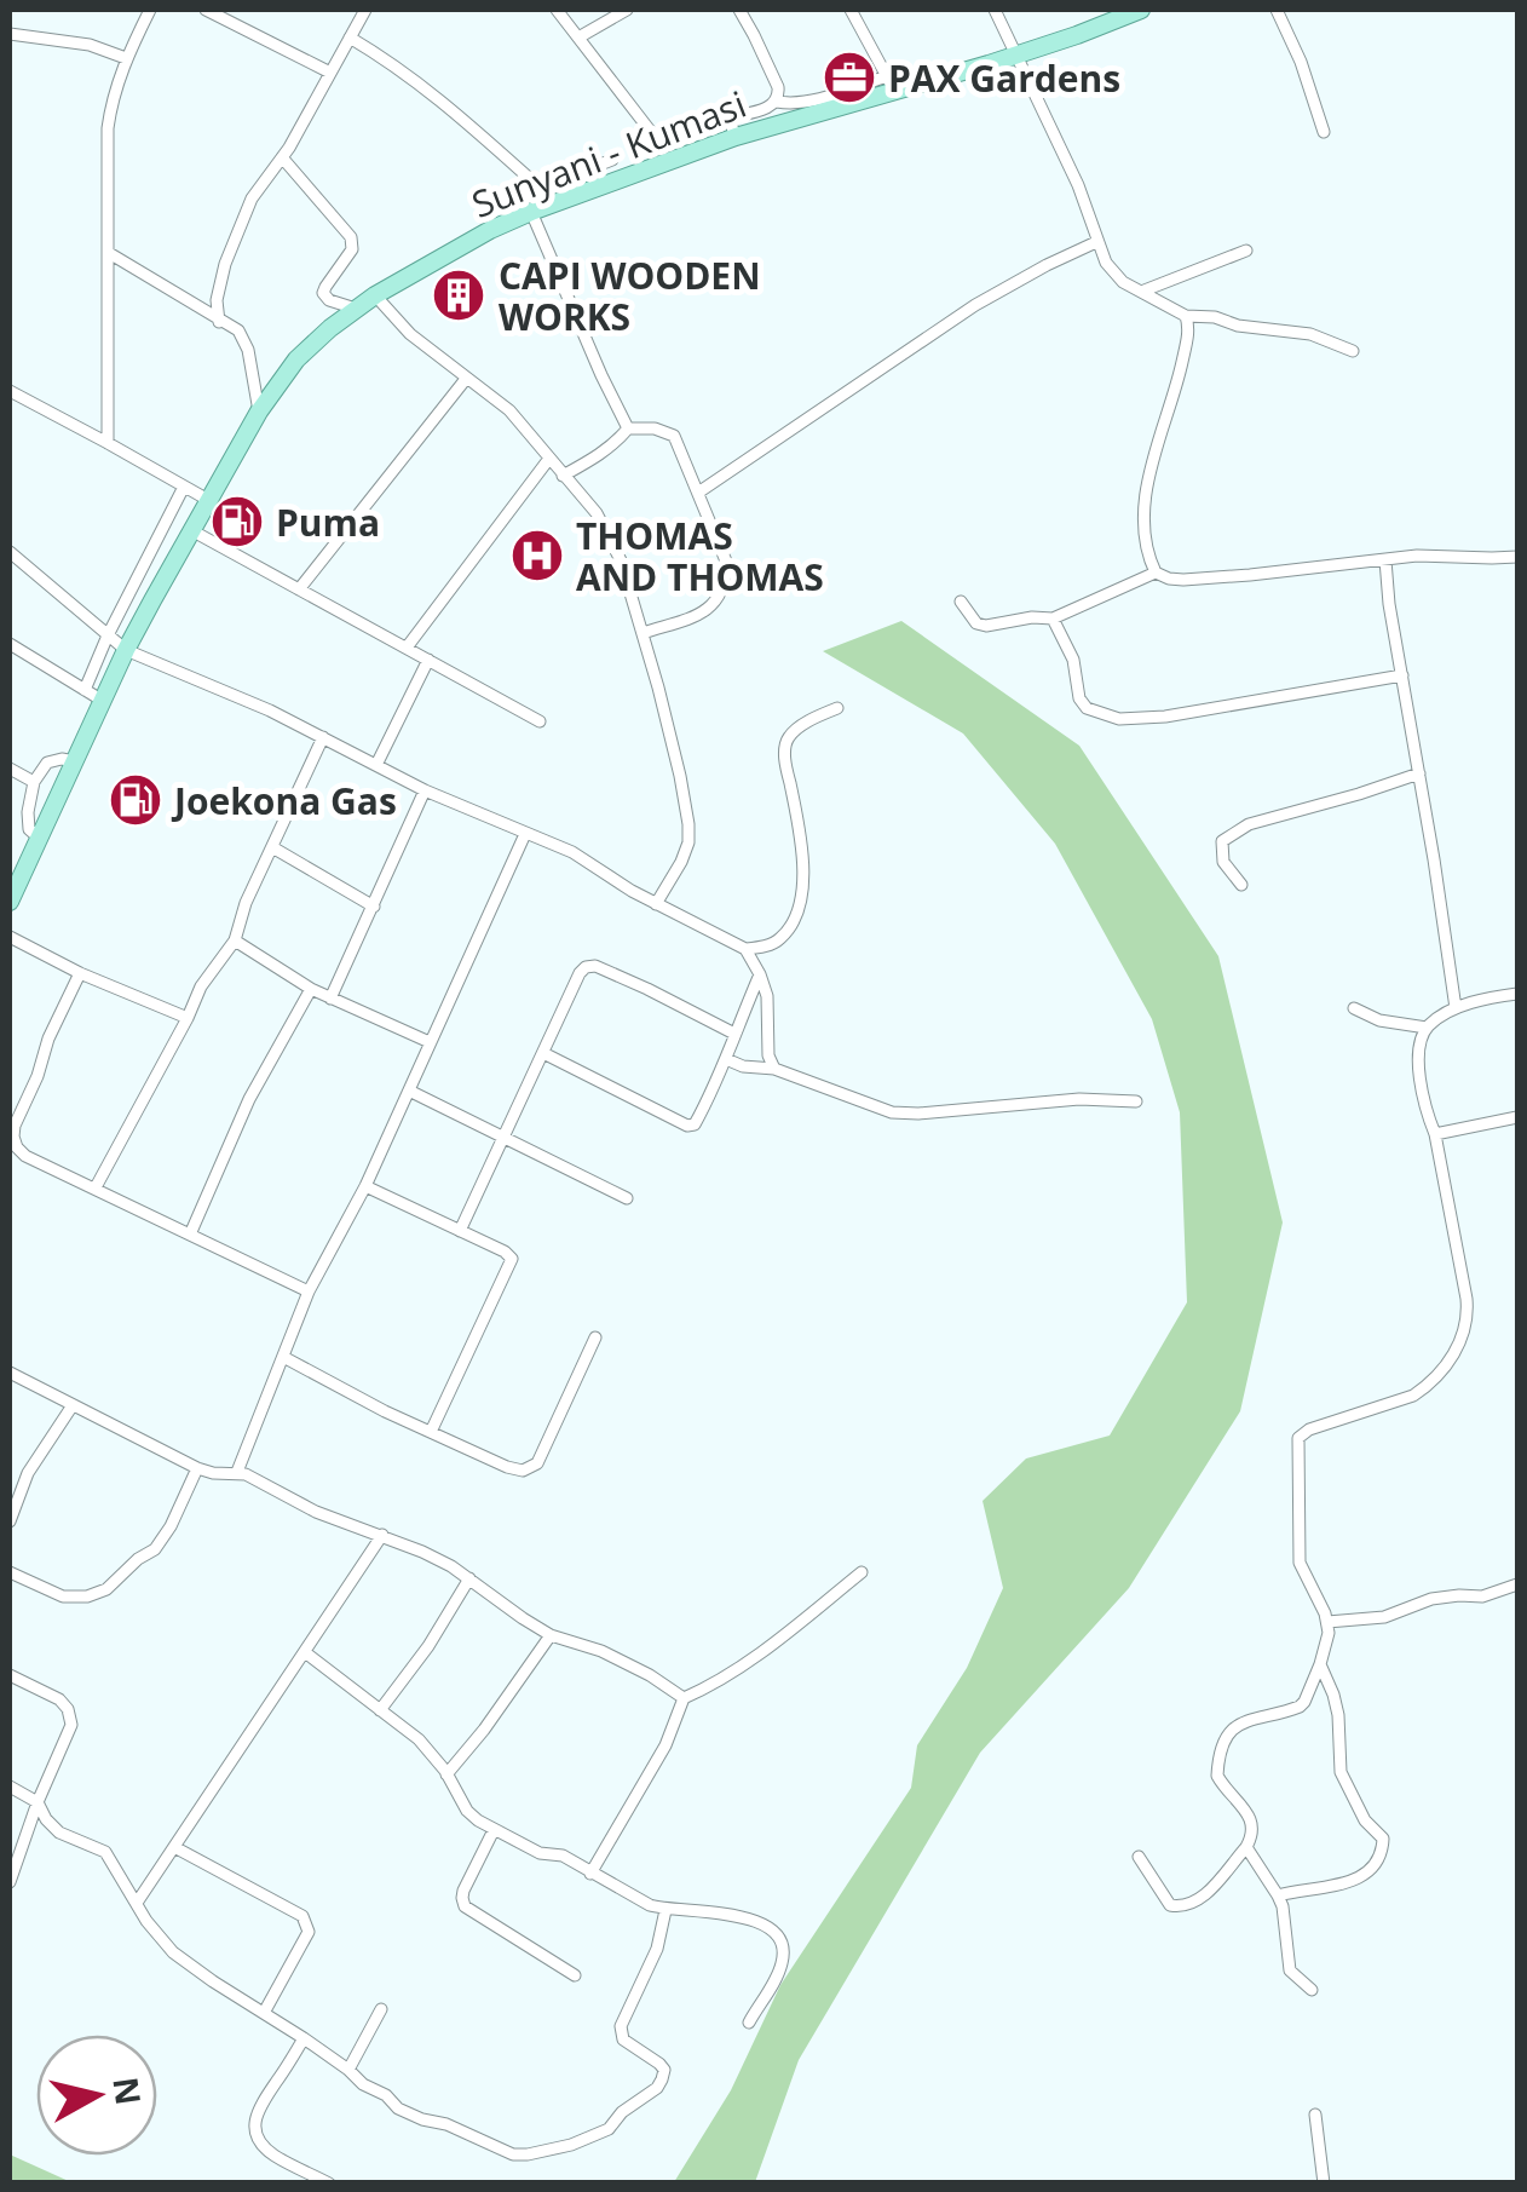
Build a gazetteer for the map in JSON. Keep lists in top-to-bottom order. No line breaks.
{"streets":{"main road":["Sunyani - Kumasi"]},"places":{"office":["PAX Gardens"],"building":["CAPI WOODEN WORKS"],"fuel station":["Puma","Joekona Gas"],"hospital":["THOMAS AND THOMAS"]},"north":"right"}
